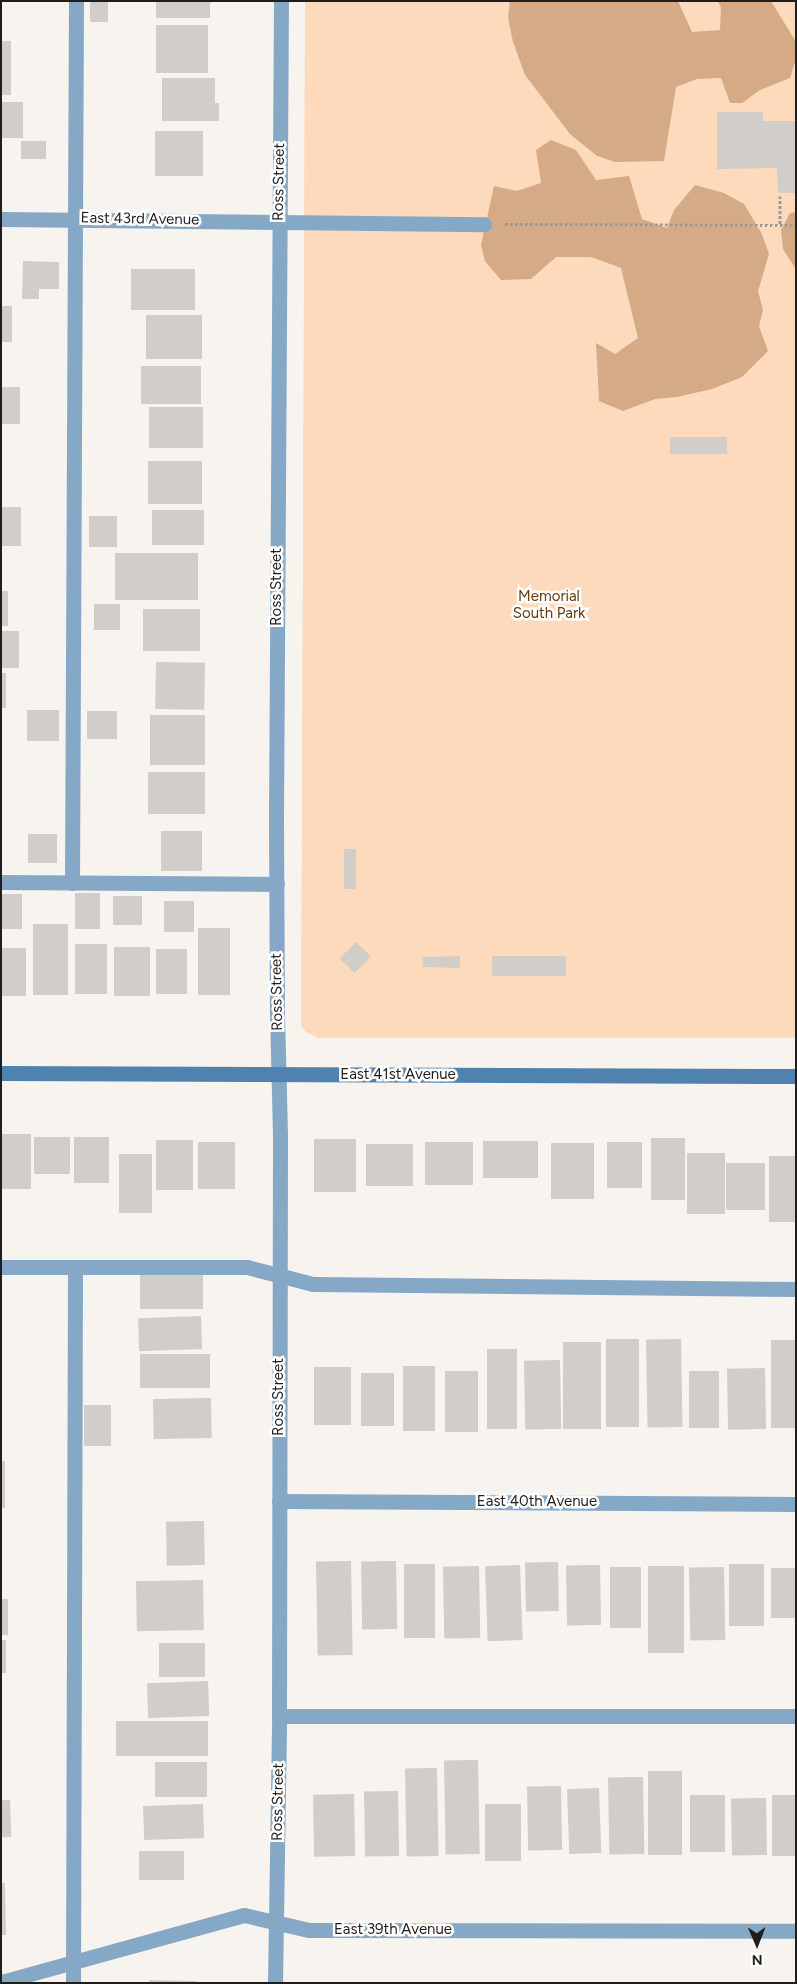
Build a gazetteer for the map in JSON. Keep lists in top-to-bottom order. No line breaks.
{"streets":{"main road":["East 41st Avenue"],"street":["Ross Street","East 43rd Avenue","East 40th Avenue","East 39th Avenue"]},"crossings":[["Ross Street","East 43rd Avenue"],["Ross Street","East 41st Avenue"],["Ross Street","East 40th Avenue"],["Ross Street","East 39th Avenue"]],"parks":["Memorial South Park"],"north":"bottom"}
